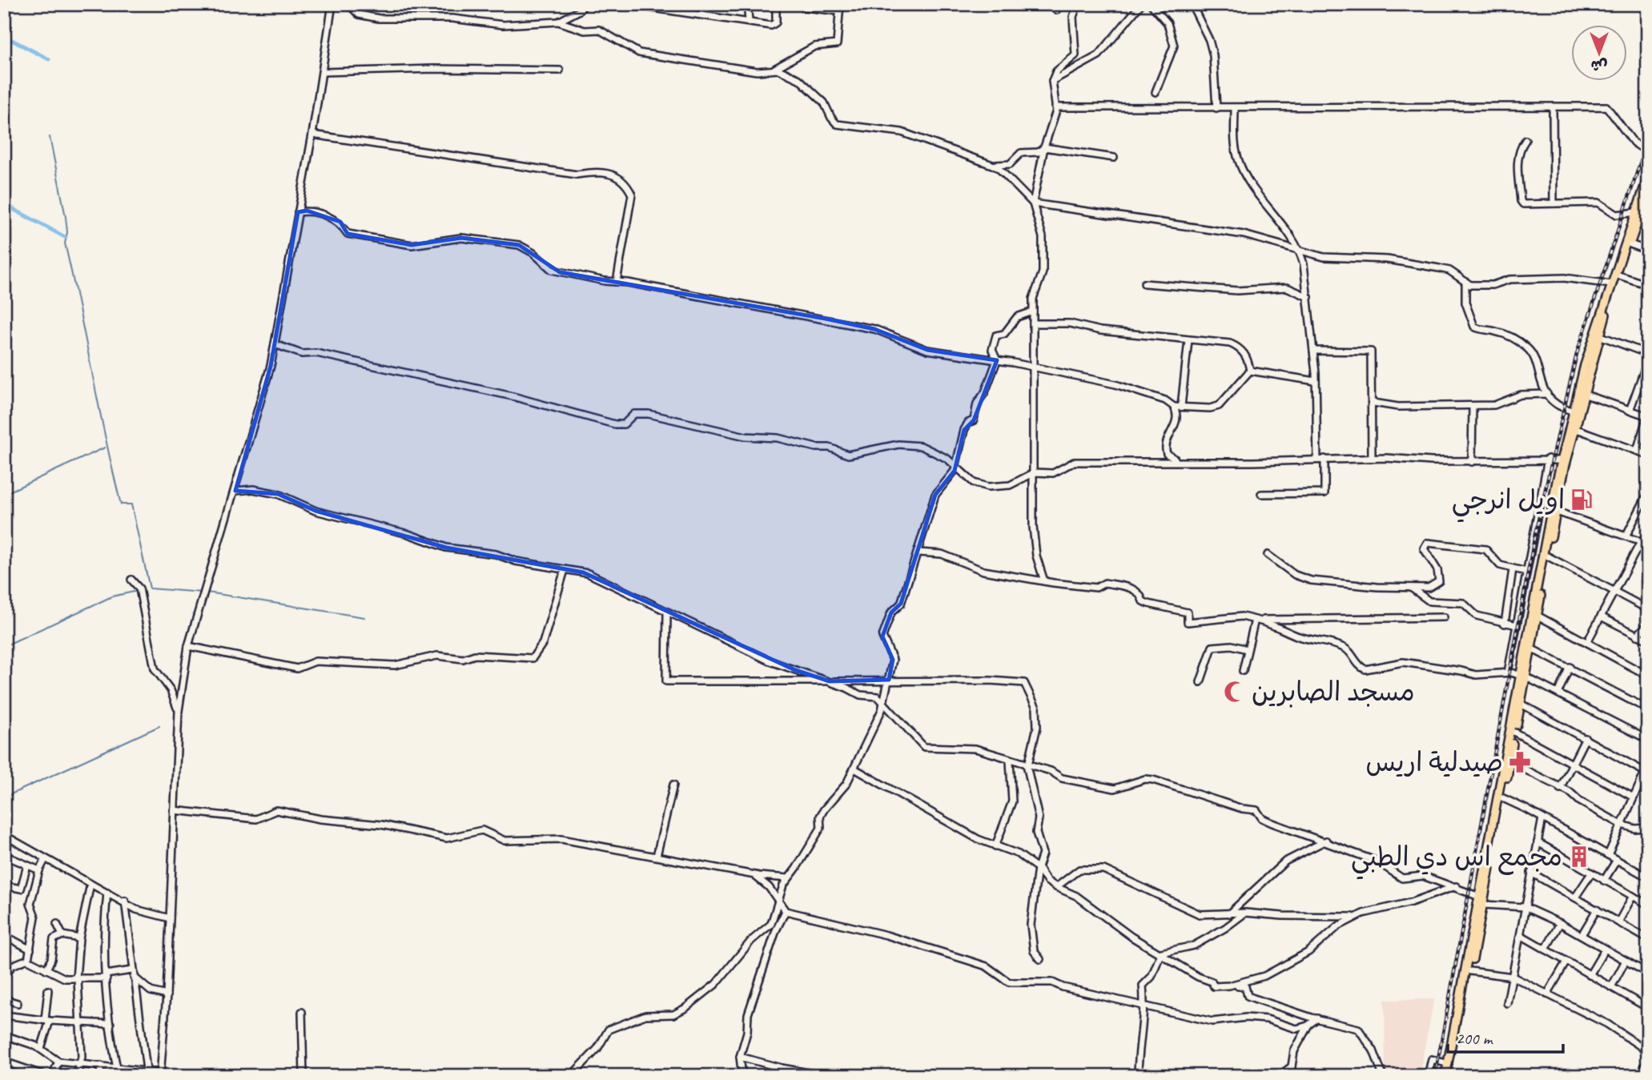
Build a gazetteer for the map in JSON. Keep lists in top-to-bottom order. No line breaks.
{"places":{"fuel station":["اويل انرجي"],"mosque":["مسجد الصابرين"],"pharmacy":["صيدلية اريس"],"building":["مجمع اس دي الطبي"]},"scale_bar":"200 m","north":"bottom"}
